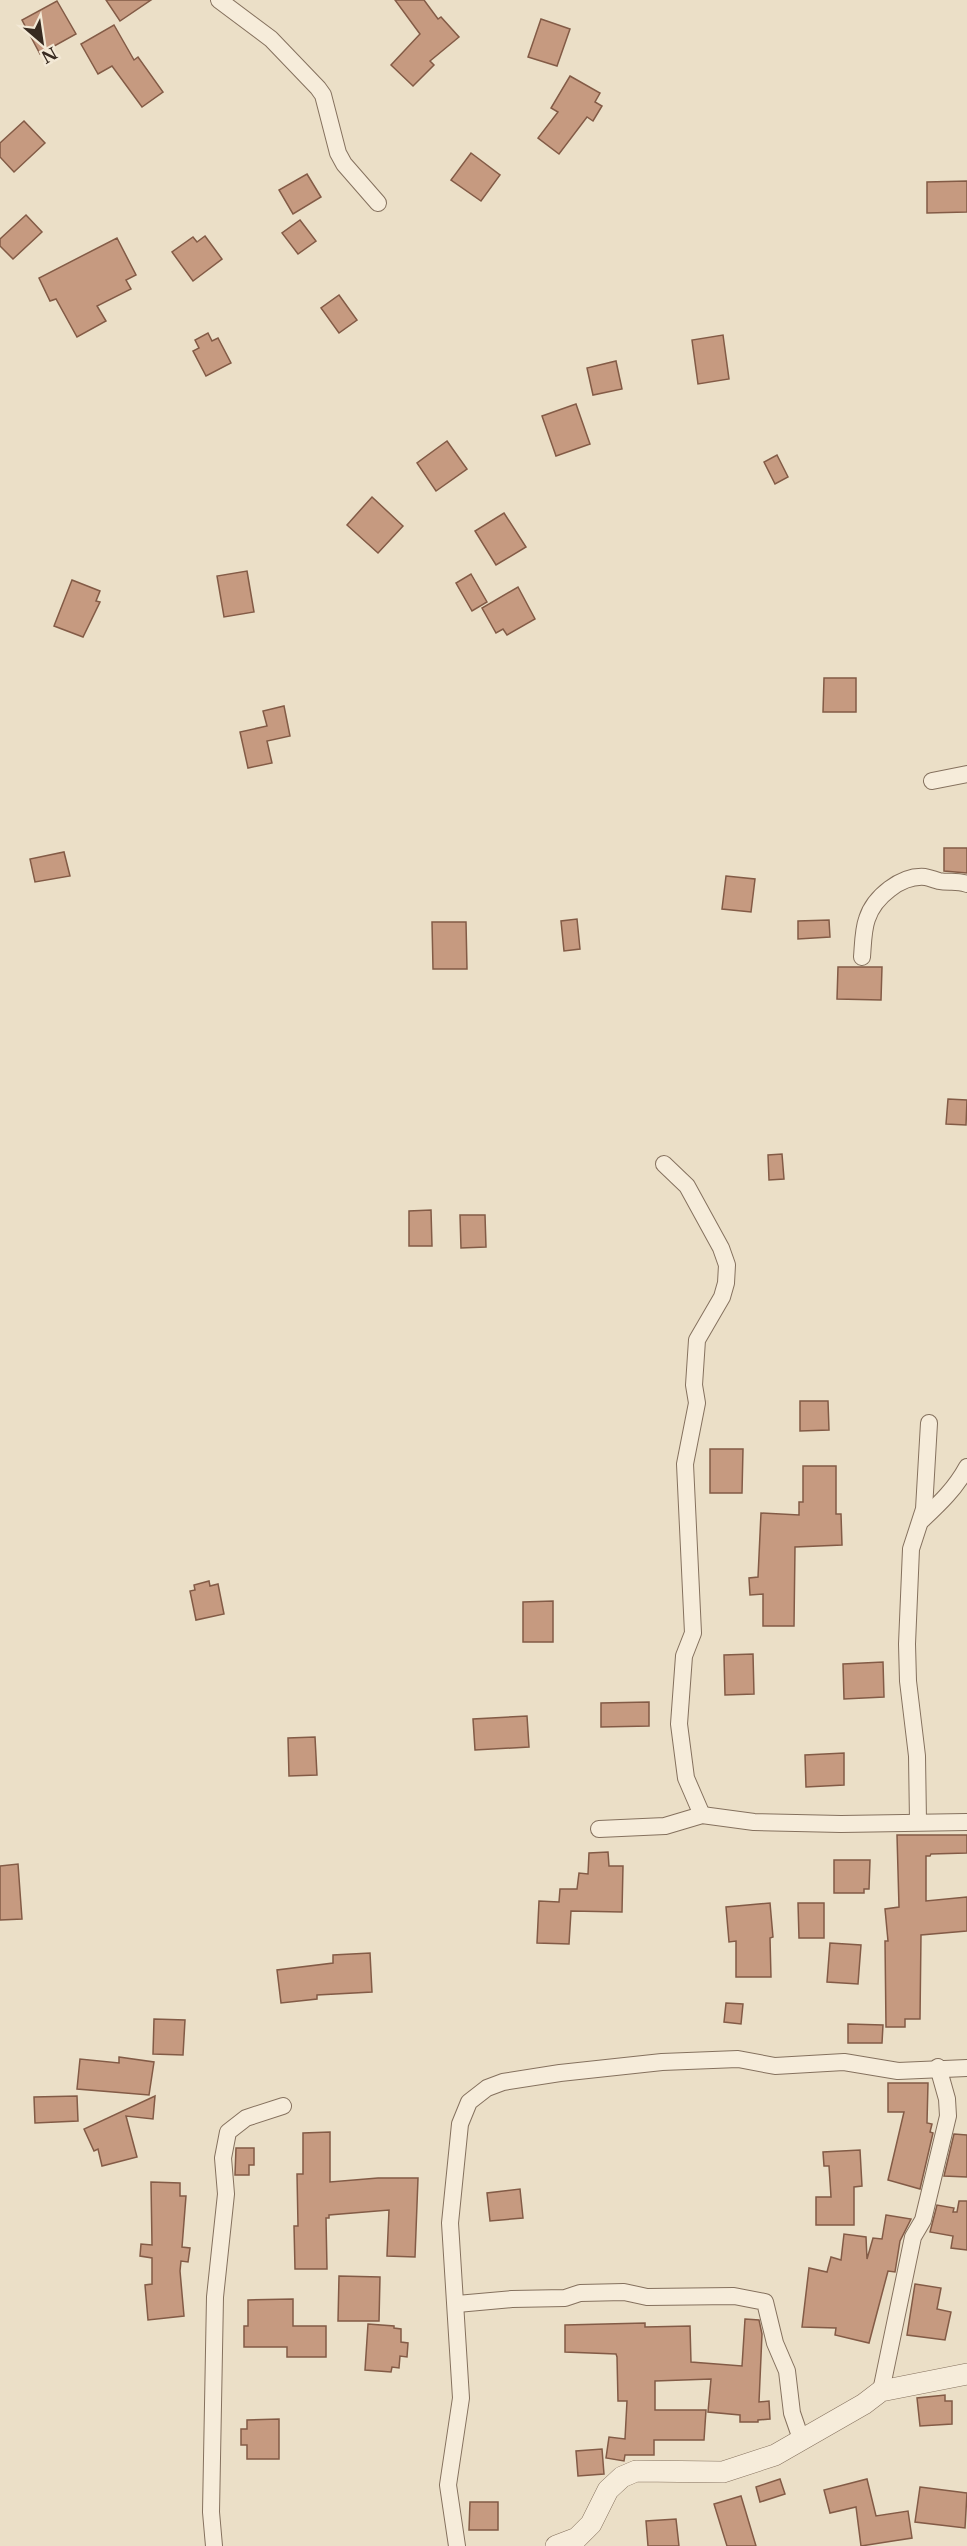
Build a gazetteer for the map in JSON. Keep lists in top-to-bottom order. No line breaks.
{"north":"bottom right"}
